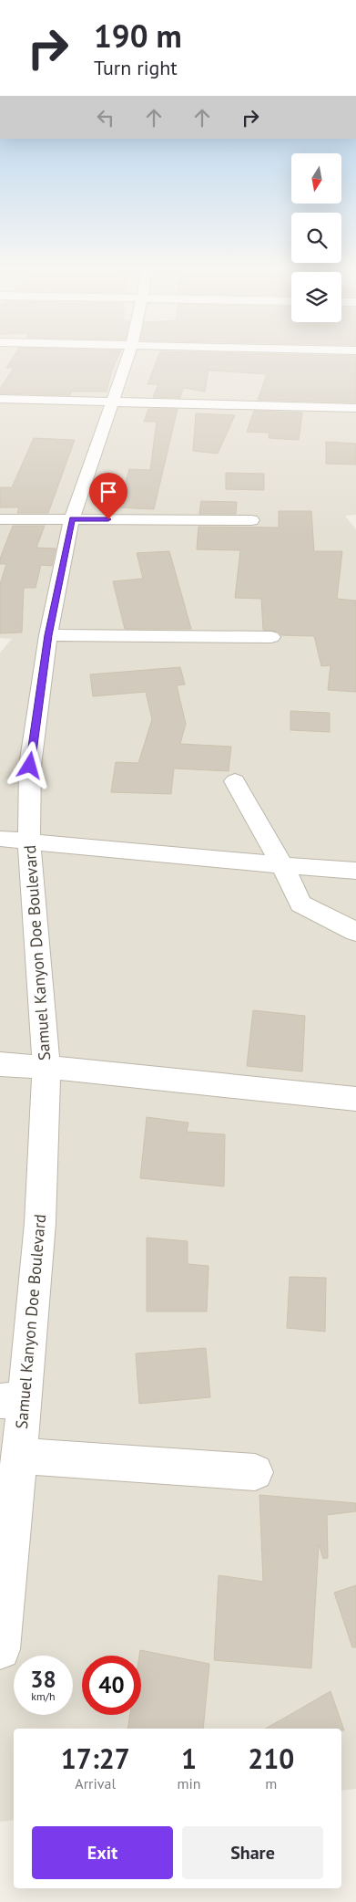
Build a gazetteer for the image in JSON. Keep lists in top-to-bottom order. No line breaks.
{"streets":{"street":["Samuel Kanyon Doe Boulevard"]},"north":"bottom","page":{"turn":["190 m","Turn right"],"speed":"38 km/h","limit":"40","eta":["17:27","Arrival","1","min","210","m"],"buttons":["Exit","Share"]}}
